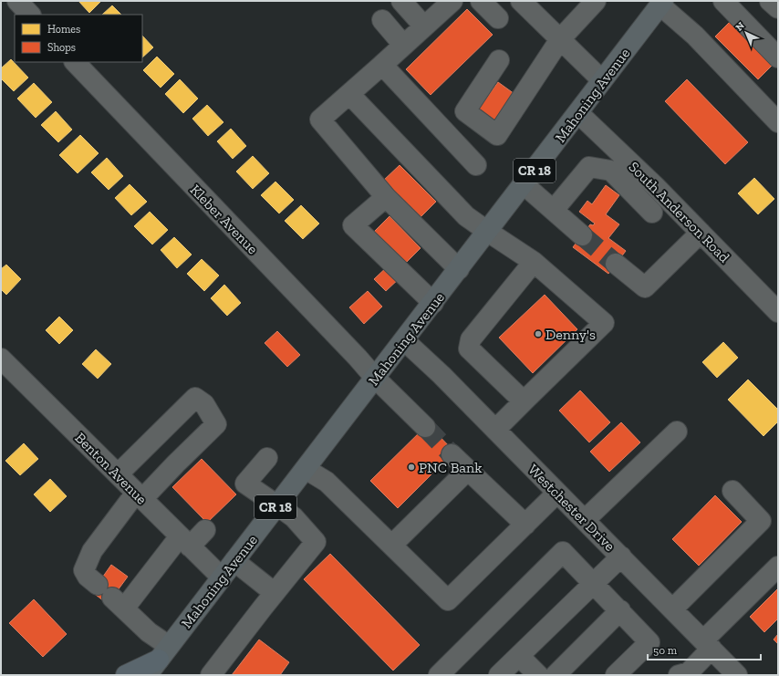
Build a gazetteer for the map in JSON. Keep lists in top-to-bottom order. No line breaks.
{"streets":{"main road":["Mahoning Avenue","CR 18"],"street":["South Anderson Road","Kleber Avenue","Benton Avenue","Westchester Drive"]},"crossings":[["Mahoning Avenue","South Anderson Road"],["Mahoning Avenue","Kleber Avenue"],["Mahoning Avenue","Benton Avenue"],["Mahoning Avenue","Westchester Drive"]],"places":["Denny's","PNC Bank"],"legend":["Homes","Shops"],"scale_bar":"50 m","north":"top left"}
